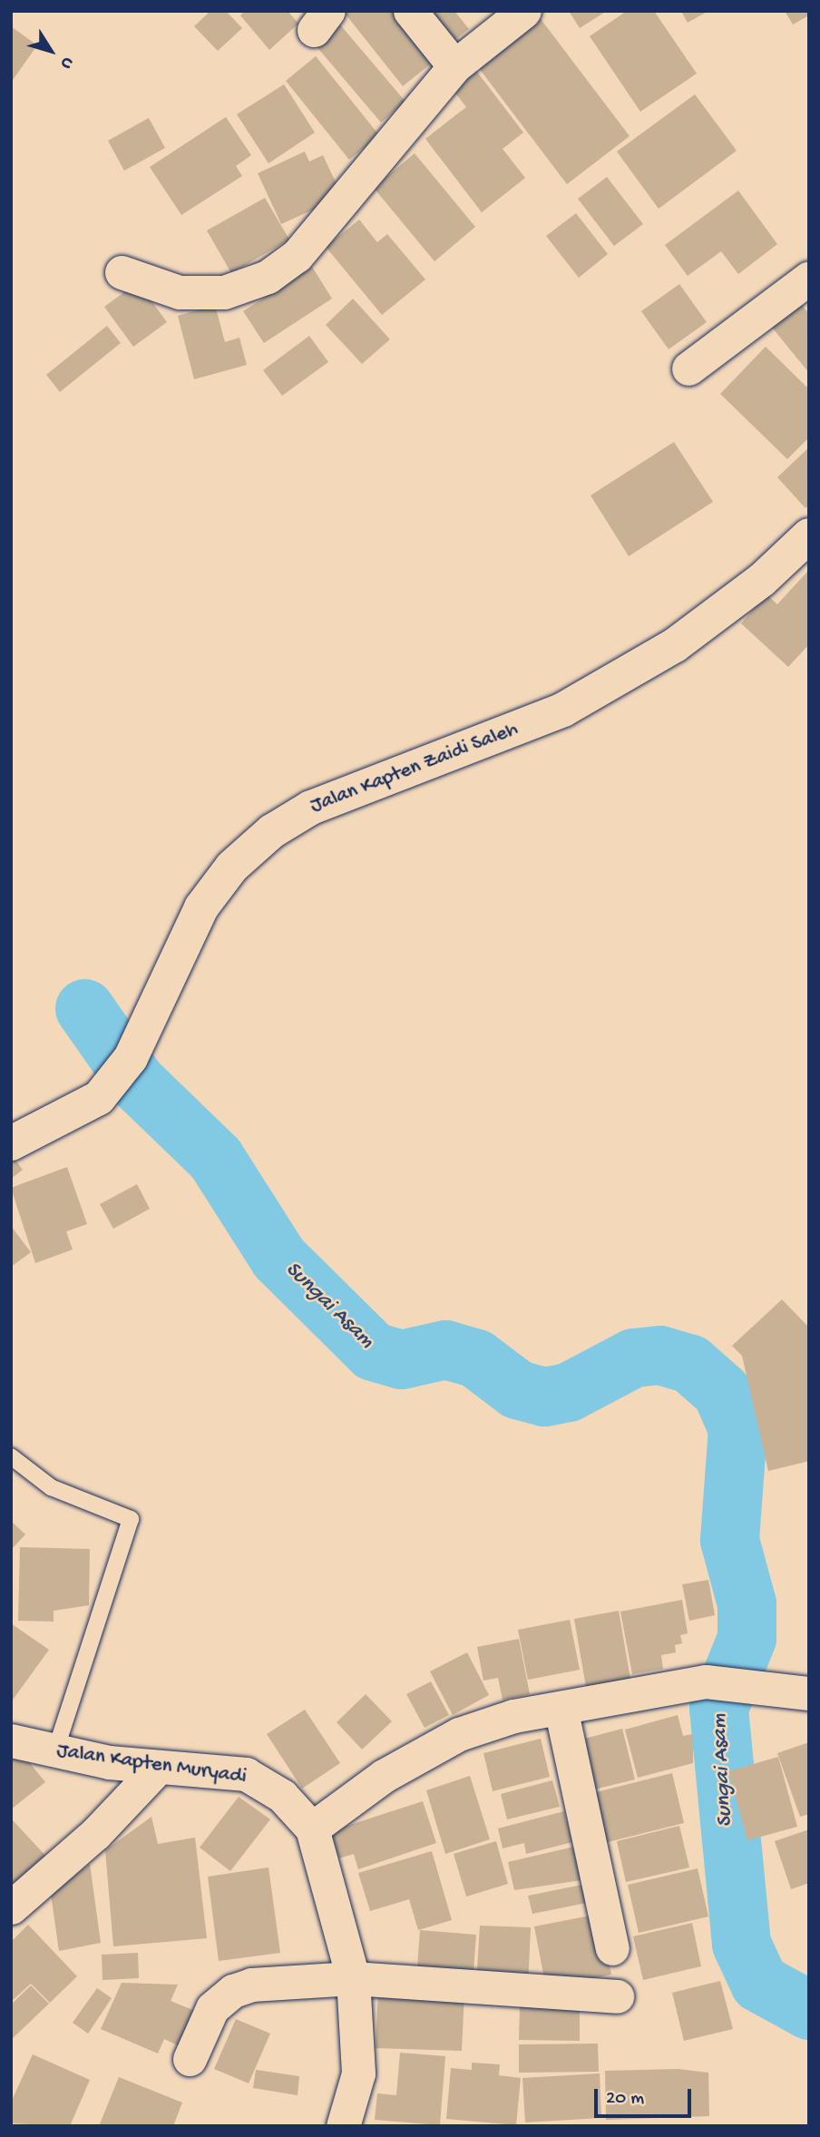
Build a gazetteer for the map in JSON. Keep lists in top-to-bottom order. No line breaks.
{"streets":{"street":["Jalan Kapten Zaidi Saleh","Jalan Kapten Muryadi"]},"water":["Sungai Asam"],"scale_bar":"20 m","north":"bottom right"}
